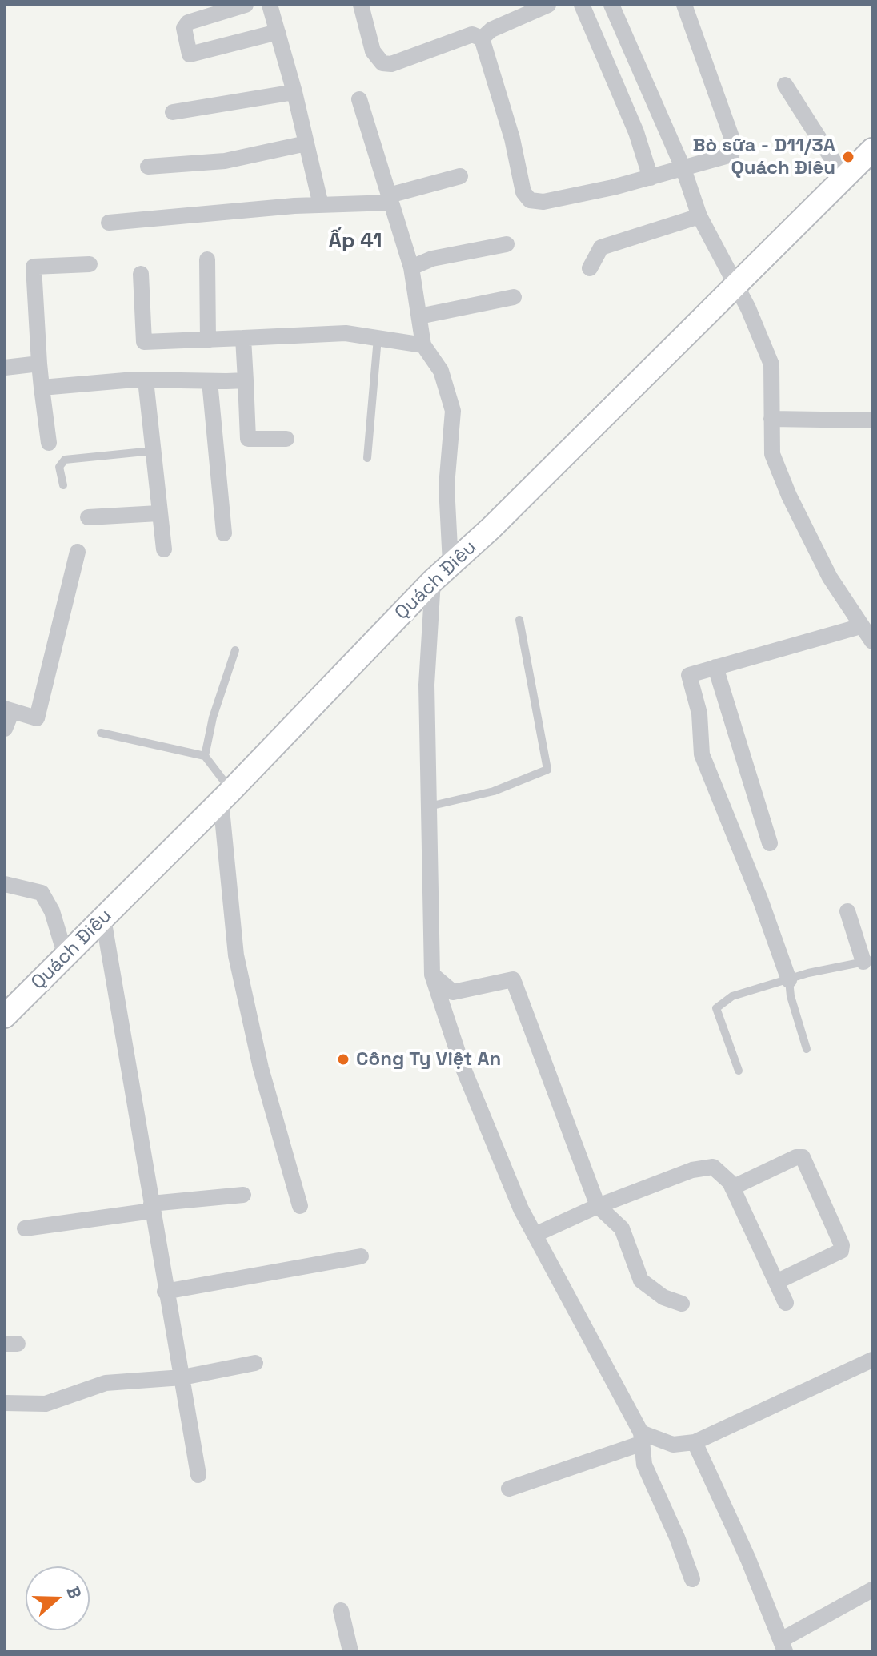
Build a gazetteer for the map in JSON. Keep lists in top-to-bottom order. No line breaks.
{"streets":{"main road":["Quách Điêu"]},"districts":["Ấp 41"],"places":["Bò sữa - D11/3A Quách Điêu","Công Ty Việt An"],"north":"right"}
